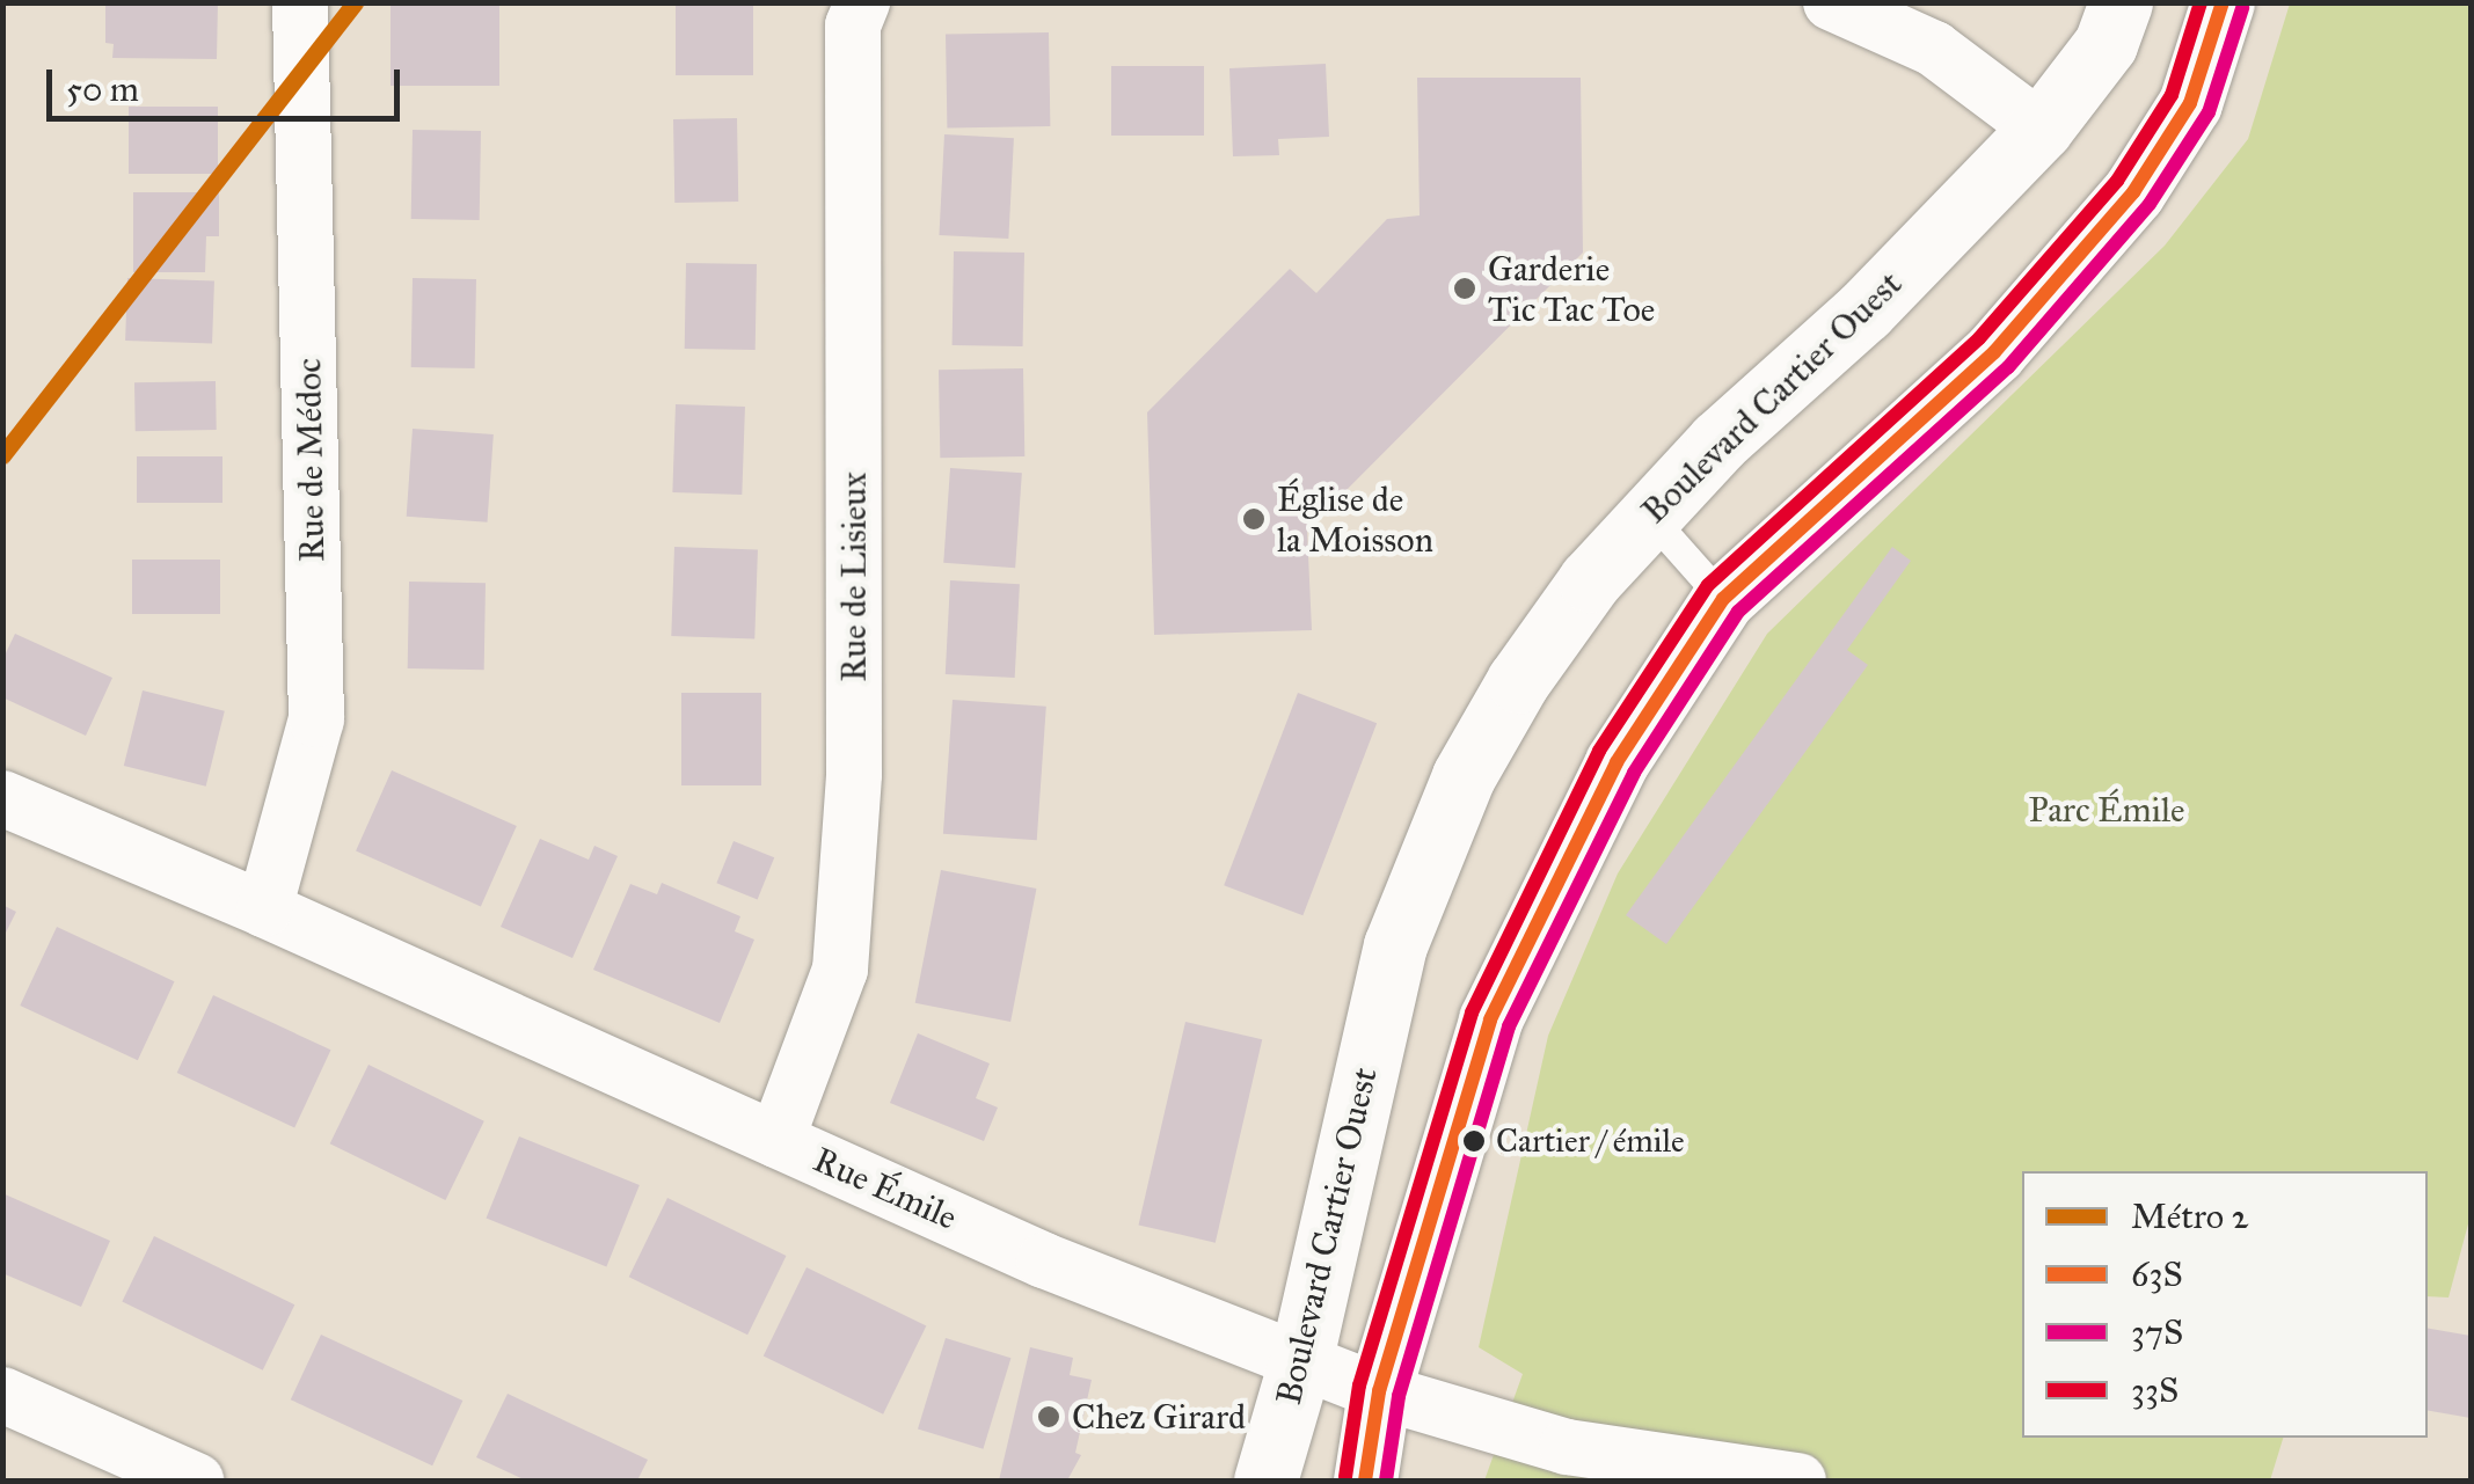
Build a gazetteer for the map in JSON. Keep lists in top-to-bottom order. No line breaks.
{"streets":{"street":["Boulevard Cartier Ouest","Rue de Médoc","Rue de Lisieux","Rue Émile"]},"crossings":[["Boulevard Cartier Ouest","Rue Émile"],["Rue de Médoc","Rue Émile"],["Rue de Lisieux","Rue Émile"]],"parks":["Parc Émile"],"places":["Garderie Tic Tac Toe","Église de la Moisson","Cartier / émile","Chez Girard"],"lines":["metro line 2","transit line 63S","transit line 33S","transit line 37S"],"legend":["Métro 2","63S","37S","33S"],"scale_bar":"50 m"}
